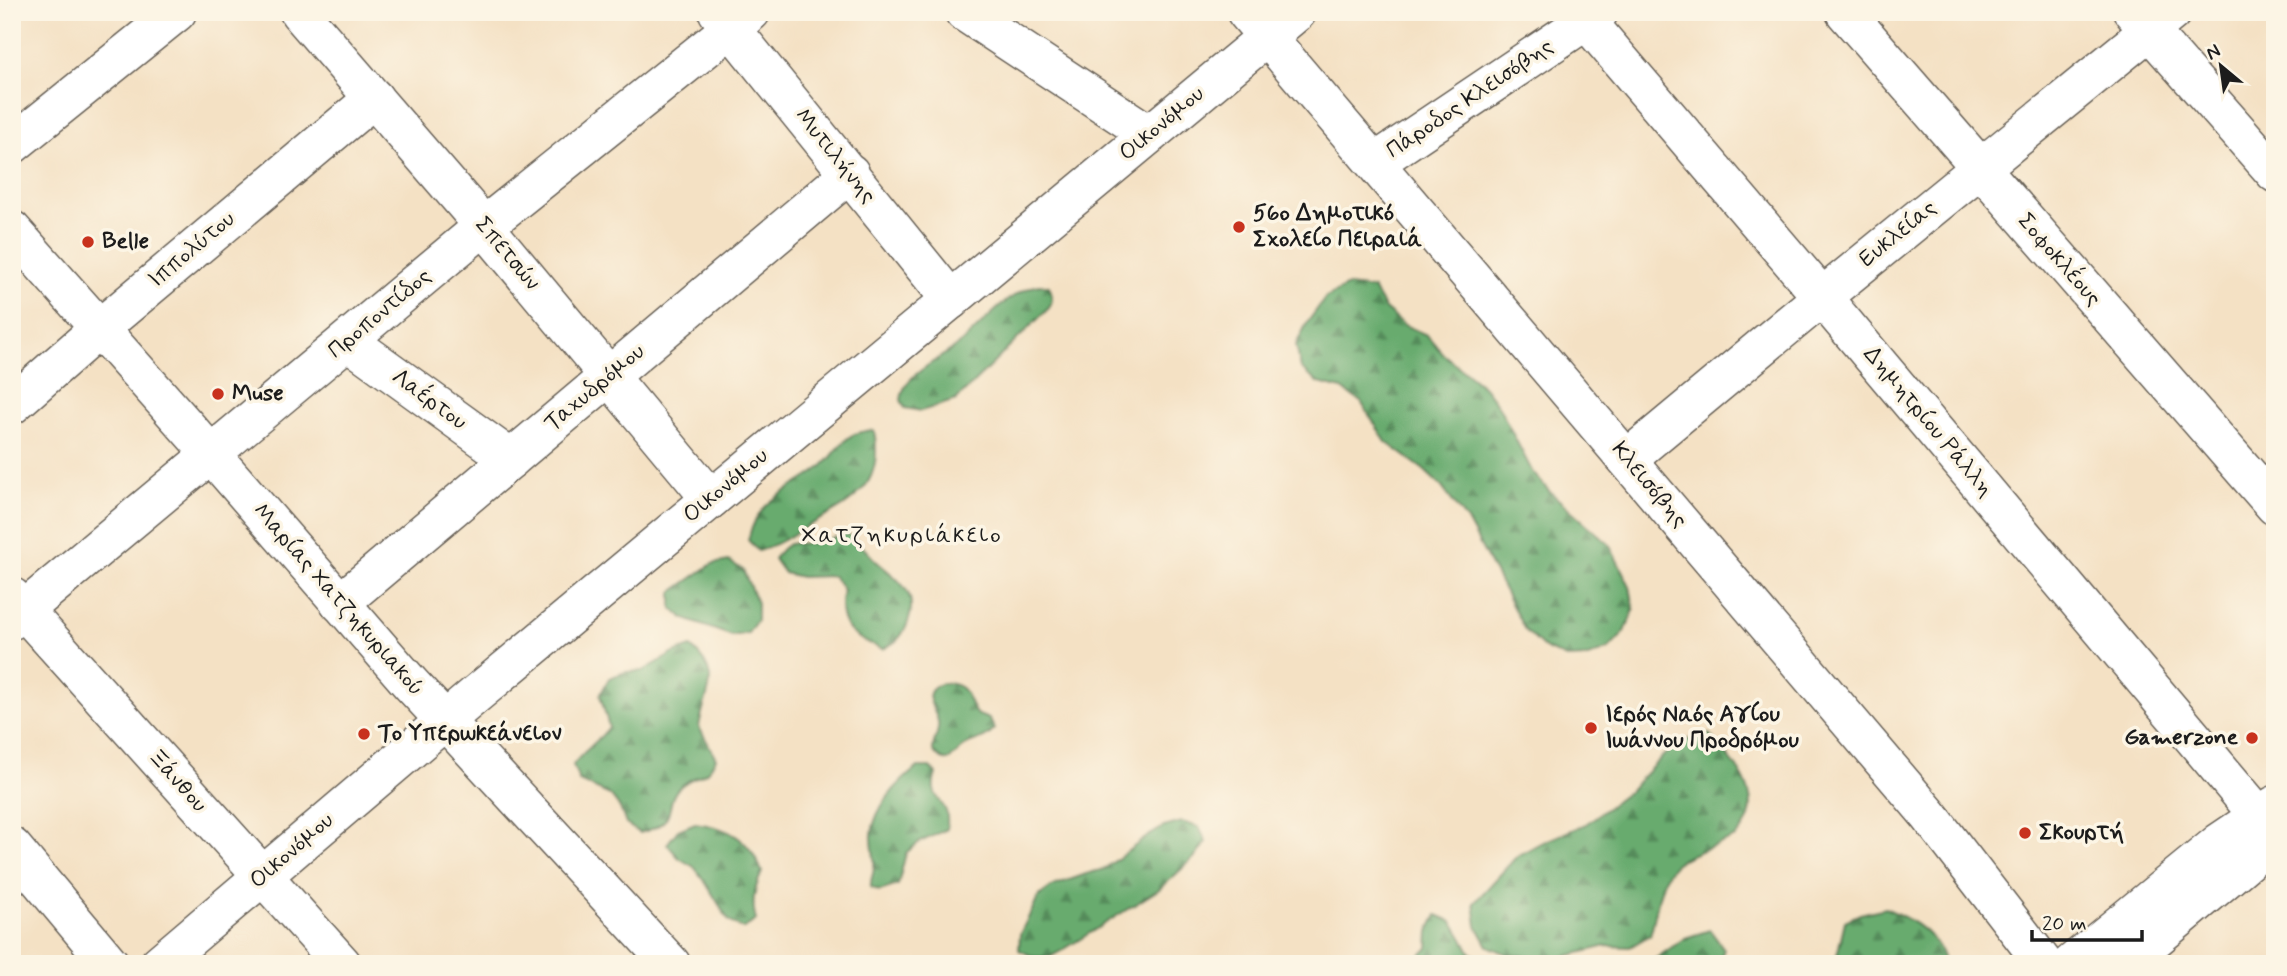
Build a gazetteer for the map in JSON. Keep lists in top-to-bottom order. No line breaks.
{"streets":{"street":["Πάροδος Κλεισόβης","Οικονόμου","Μυτιλήνης","Ευκλείας","Ιππολύτου","Σπετσών","Σοφοκλέους","Προποντίδος","Ταχυδρόμου","Λαέρτου","Δημητρίου Ράλλη","Κλεισόβης","Μαρίας Χατζηκυριακού","Ξάνθου"]},"crossings":[["Πάροδος Κλεισόβης","Δημητρίου Ράλλη"],["Πάροδος Κλεισόβης","Κλεισόβης"],["Οικονόμου","Μυτιλήνης"],["Οικονόμου","Σπετσών"],["Οικονόμου","Κλεισόβης"],["Οικονόμου","Μαρίας Χατζηκυριακού"],["Οικονόμου","Ξάνθου"],["Μυτιλήνης","Προποντίδος"],["Μυτιλήνης","Ταχυδρόμου"],["Ευκλείας","Σοφοκλέους"],["Ευκλείας","Δημητρίου Ράλλη"],["Ευκλείας","Κλεισόβης"],["Ιππολύτου","Σπετσών"],["Ιππολύτου","Μαρίας Χατζηκυριακού"],["Σπετσών","Προποντίδος"],["Σπετσών","Ταχυδρόμου"],["Προποντίδος","Λαέρτου"],["Προποντίδος","Μαρίας Χατζηκυριακού"],["Προποντίδος","Ξάνθου"],["Ταχυδρόμου","Λαέρτου"],["Ταχυδρόμου","Μαρίας Χατζηκυριακού"]],"districts":["Χατζηκυριάκειο"],"places":["56ο Δημοτικό Σχολείο Πειραιά","Belle","Muse","Ιερός Ναός Αγίου Ιωάννου Προδρόμου","Το Υπερωκεάνειον","Gamerzone","Σκουρτή"],"scale_bar":"20 m","north":"top left"}
